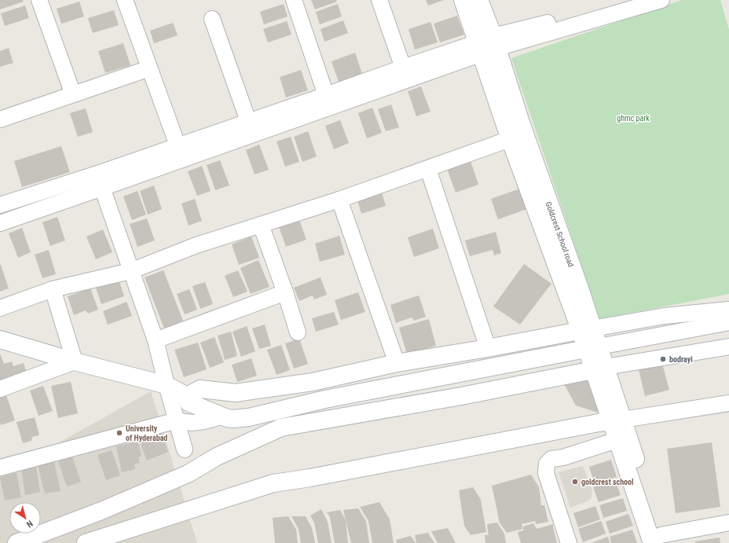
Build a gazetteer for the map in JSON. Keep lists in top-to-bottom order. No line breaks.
{"streets":{"street":["Goldcrest School road"]},"parks":["ghmc park"],"places":["bodrayi","University of Hyderabad","goldcrest school"],"north":"bottom right"}
